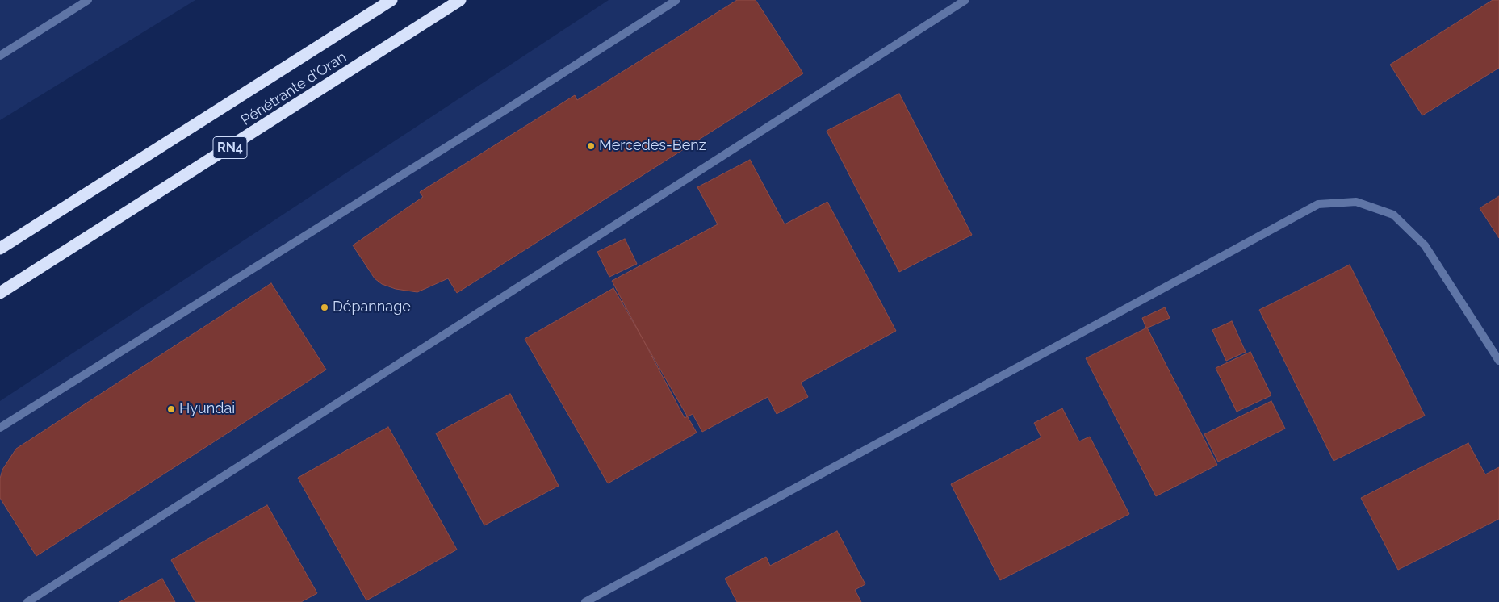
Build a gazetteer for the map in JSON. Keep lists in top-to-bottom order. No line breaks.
{"streets":{"highway":["Pénétrante d'Oran","RN4"]},"places":["Mercedes-Benz","Dépannage","Hyundai"]}
